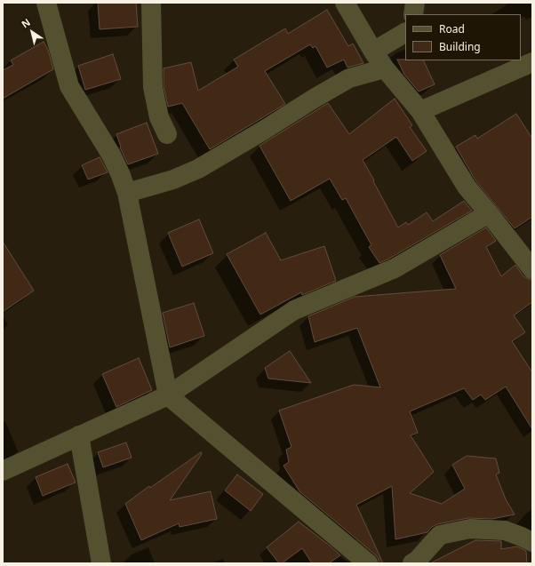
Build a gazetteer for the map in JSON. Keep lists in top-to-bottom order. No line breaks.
{"legend":["Road","Building"],"north":"top left"}
